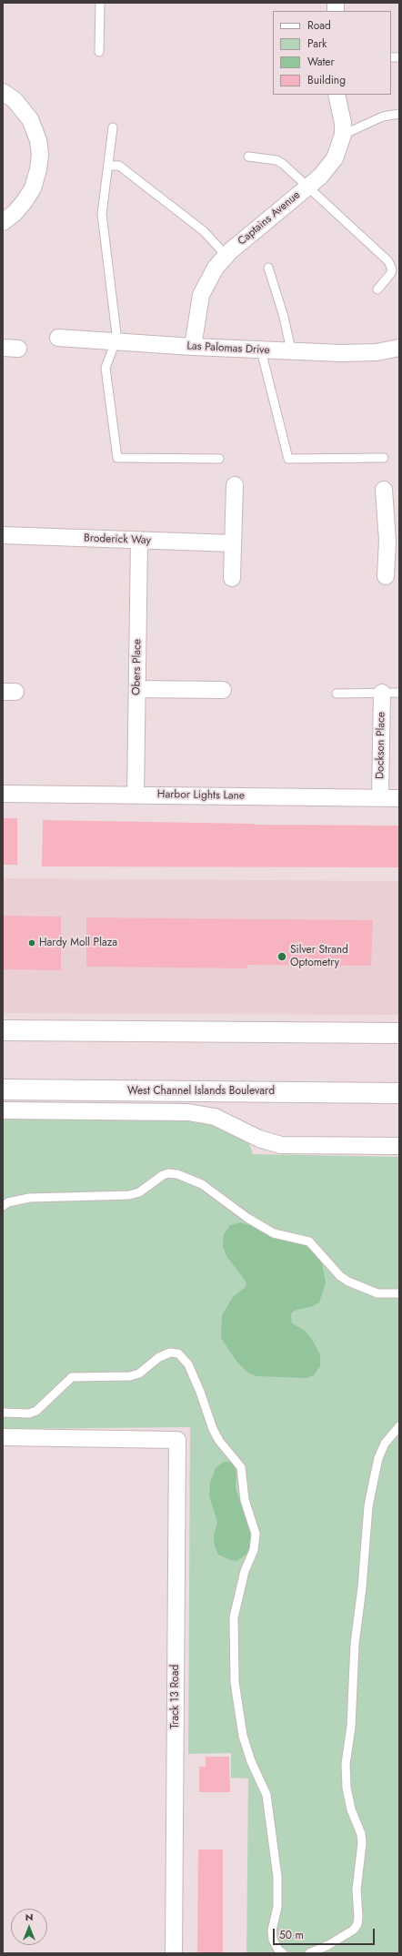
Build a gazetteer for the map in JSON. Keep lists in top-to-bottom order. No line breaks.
{"streets":{"main road":["West Channel Islands Boulevard"],"street":["Captains Avenue","Las Palomas Drive","Broderick Way","Obers Place","Dockson Place","Harbor Lights Lane","Track 13 Road"]},"crossings":[["Captains Avenue","Las Palomas Drive"],["Broderick Way","Obers Place"],["Obers Place","Harbor Lights Lane"],["Dockson Place","Harbor Lights Lane"]],"places":["Hardy Moll Plaza","Silver Strand Optometry"],"legend":["Road","Park","Water","Building"],"scale_bar":"50 m","north":"top"}
